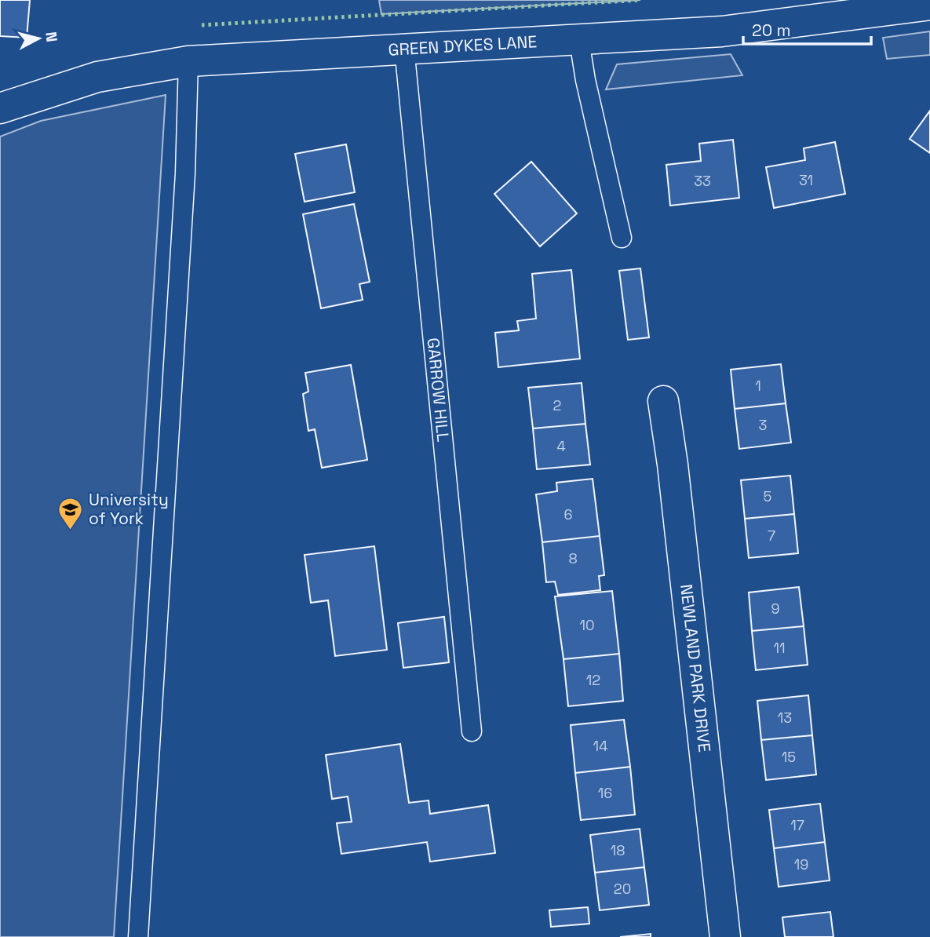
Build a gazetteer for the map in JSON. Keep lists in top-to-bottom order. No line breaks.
{"streets":{"street":["GREEN DYKES LANE","NEWLAND PARK DRIVE"],"lane":["GARROW HILL"]},"crossings":[["GREEN DYKES LANE","GARROW HILL"]],"places":{"school or university":["University of York"]},"house_numbers":["31","33","1","2","3","4","5","6","7","8","9","10","11","12","13","14","15","16","17","18","19","20"],"scale_bar":"20 m","north":"right"}
